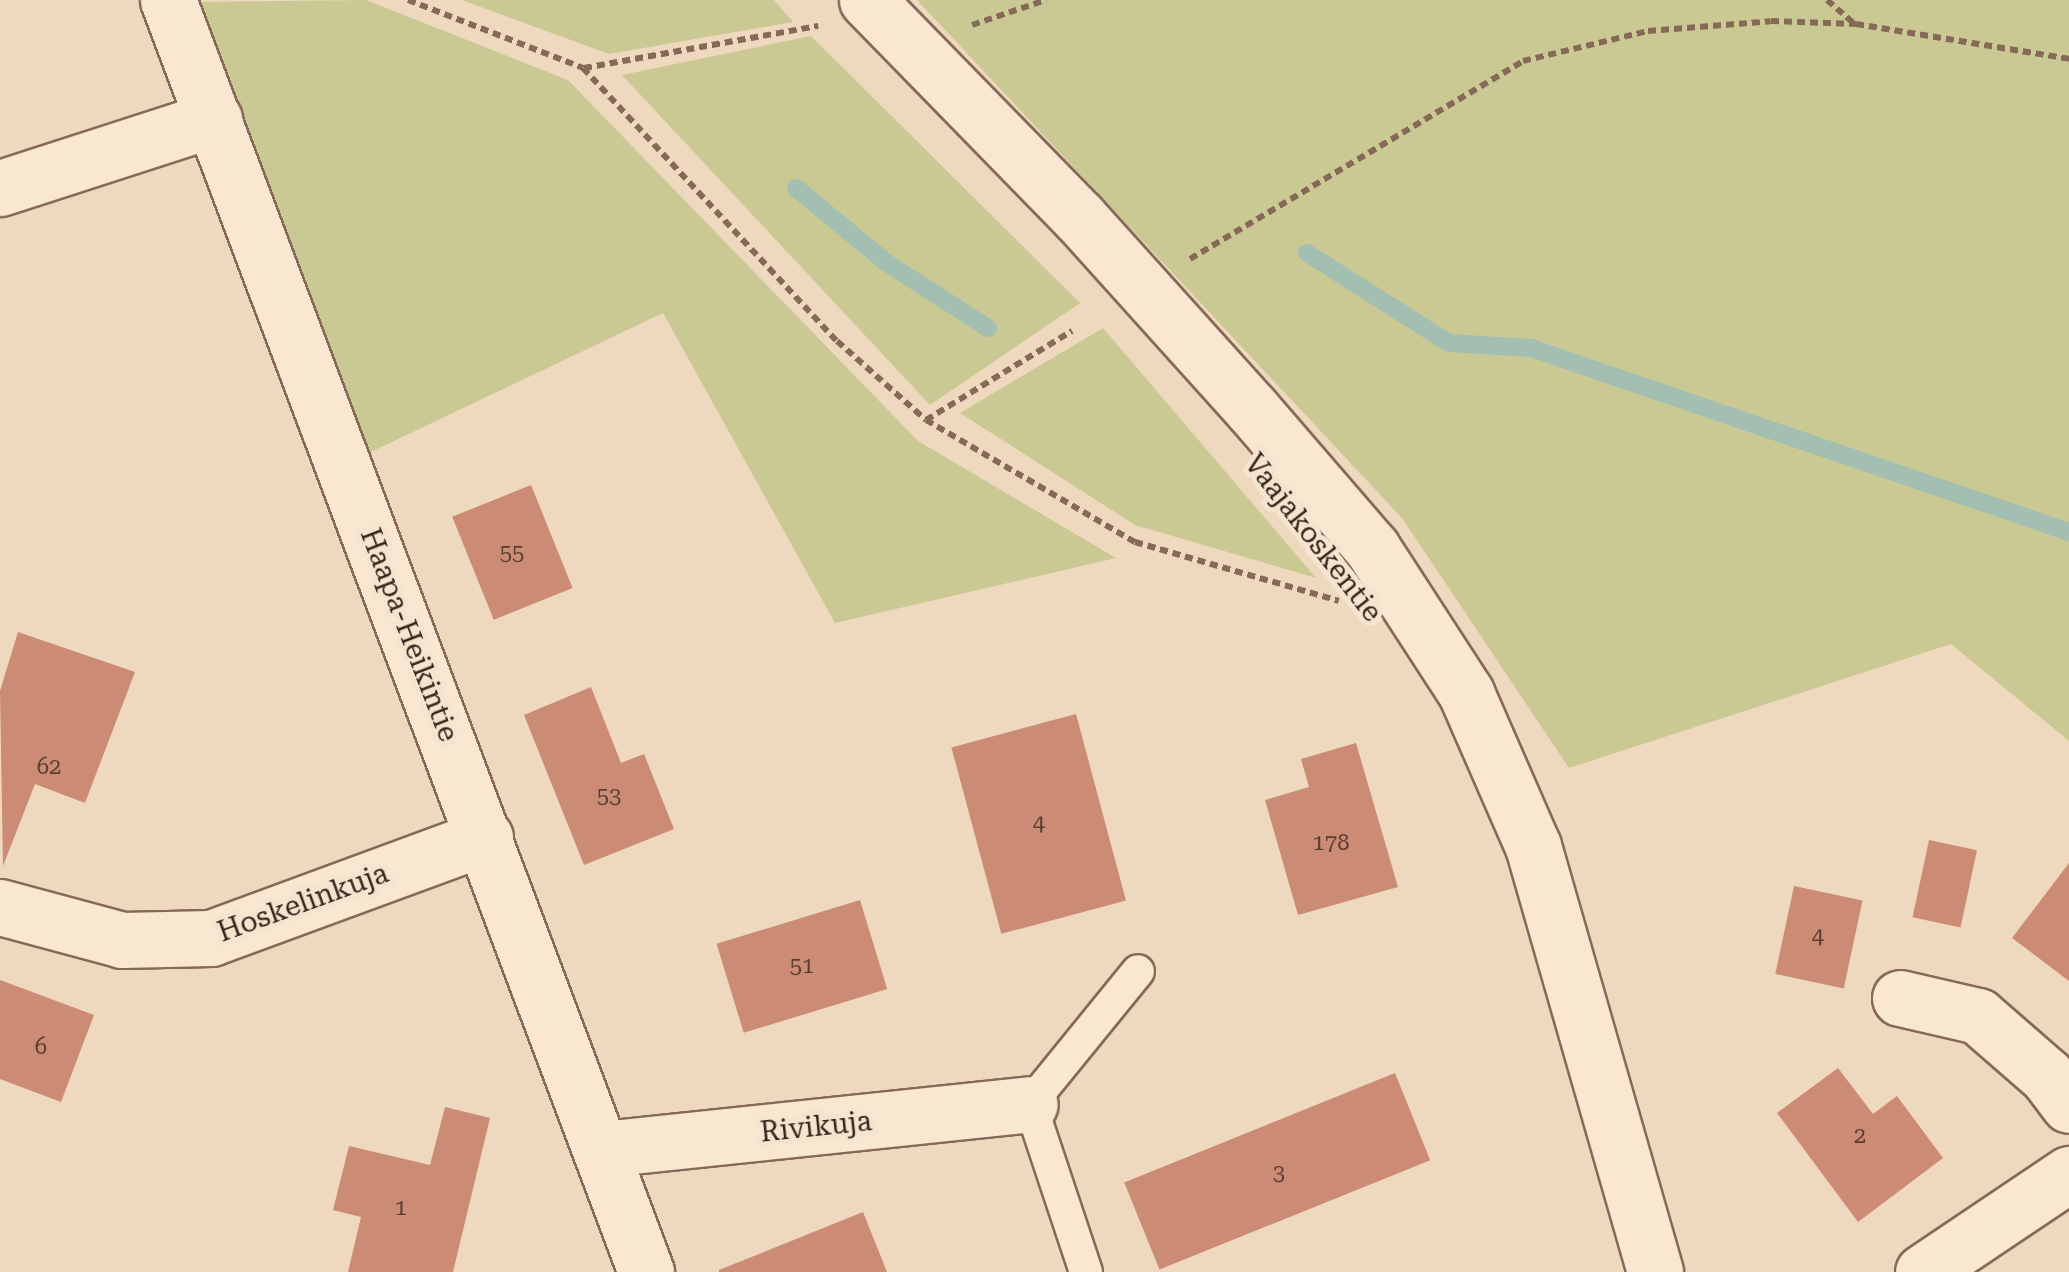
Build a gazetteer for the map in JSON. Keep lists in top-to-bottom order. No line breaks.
{"streets":{"street":["Vaajakoskentie","Haapa-Heikintie","Hoskelinkuja","Rivikuja"]},"crossings":[["Haapa-Heikintie","Hoskelinkuja"],["Haapa-Heikintie","Rivikuja"]],"house_numbers":["55","62","53","4","178","4","51","6","2","3","1"]}
